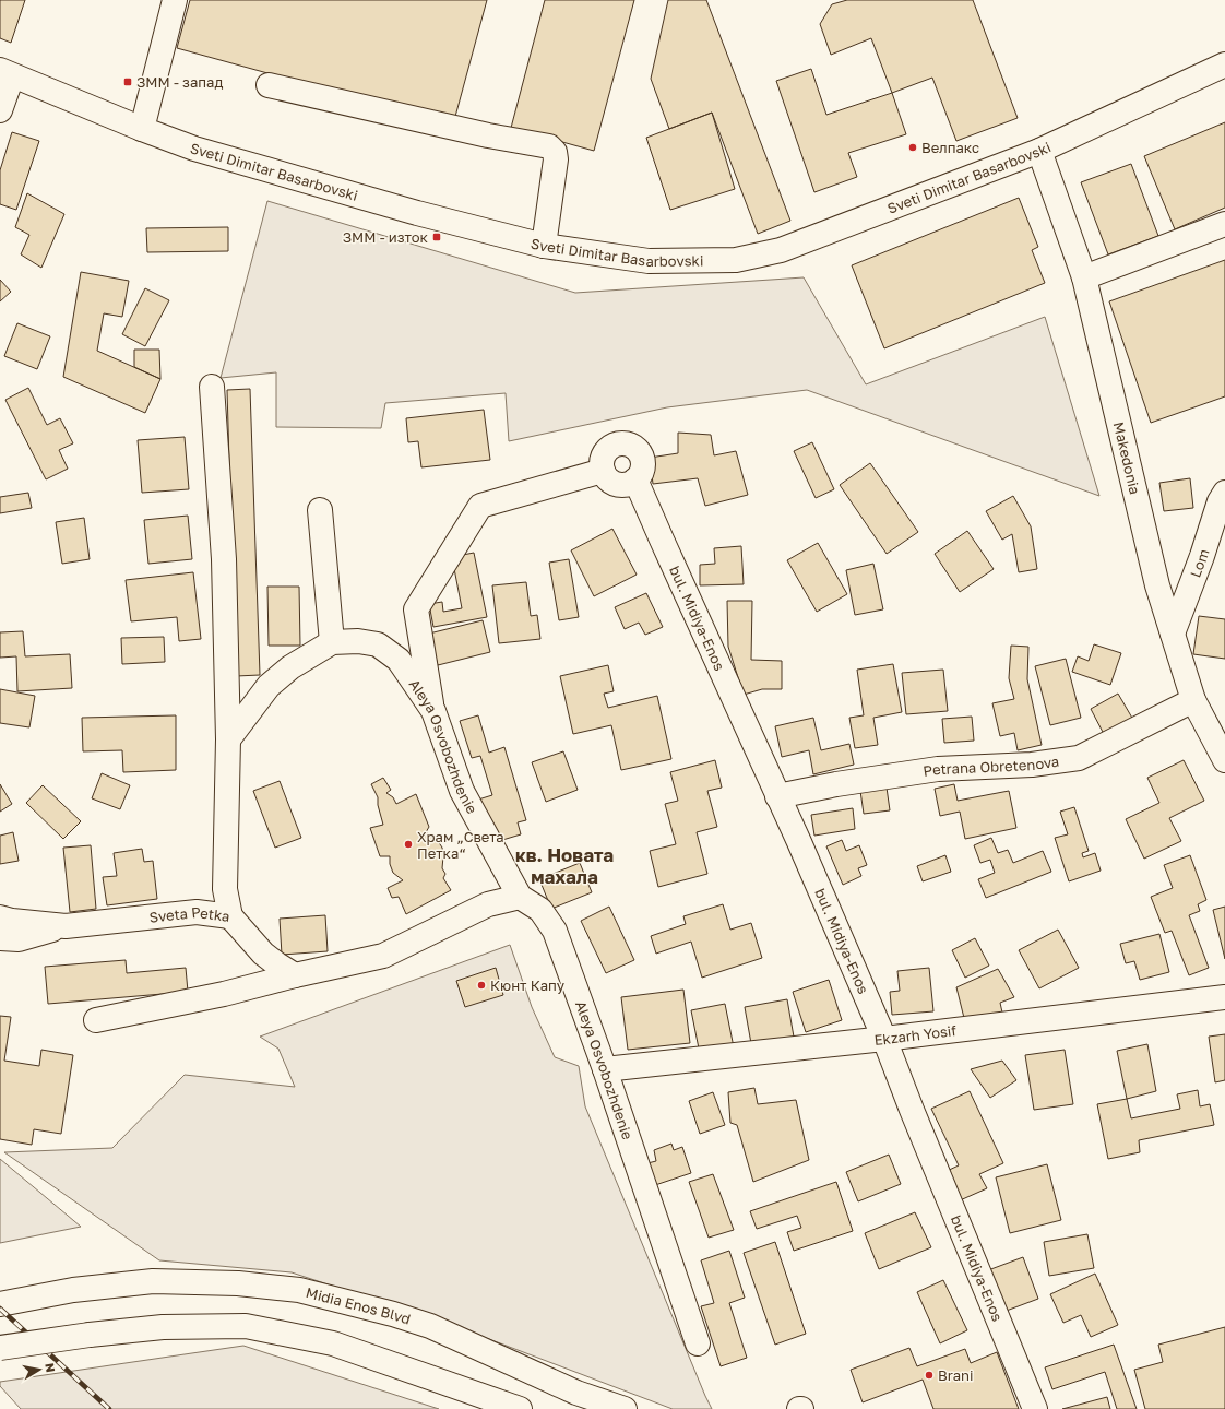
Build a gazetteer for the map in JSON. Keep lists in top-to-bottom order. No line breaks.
{"streets":{"street":["Sveti Dimitar Basarbovski","Makedonia","Lom","bul. Midiya-Enos","Aleya Osvobozhdenie","Petrana Obretenova","Sveta Petka","Ekzarh Yosif","Midia Enos Blvd"]},"crossings":[["Sveti Dimitar Basarbovski","Makedonia"],["Makedonia","Lom"],["Makedonia","Petrana Obretenova"],["bul. Midiya-Enos","Petrana Obretenova"],["bul. Midiya-Enos","Ekzarh Yosif"],["Aleya Osvobozhdenie","Sveta Petka"],["Aleya Osvobozhdenie","Ekzarh Yosif"]],"districts":["кв. Новата махала"],"places":{"transit":["ЗММ - запад","ЗММ - изток"],"other":["Велпакс","Храм „Света Петка“","Кюнт Капу","Brani"]},"north":"right"}
